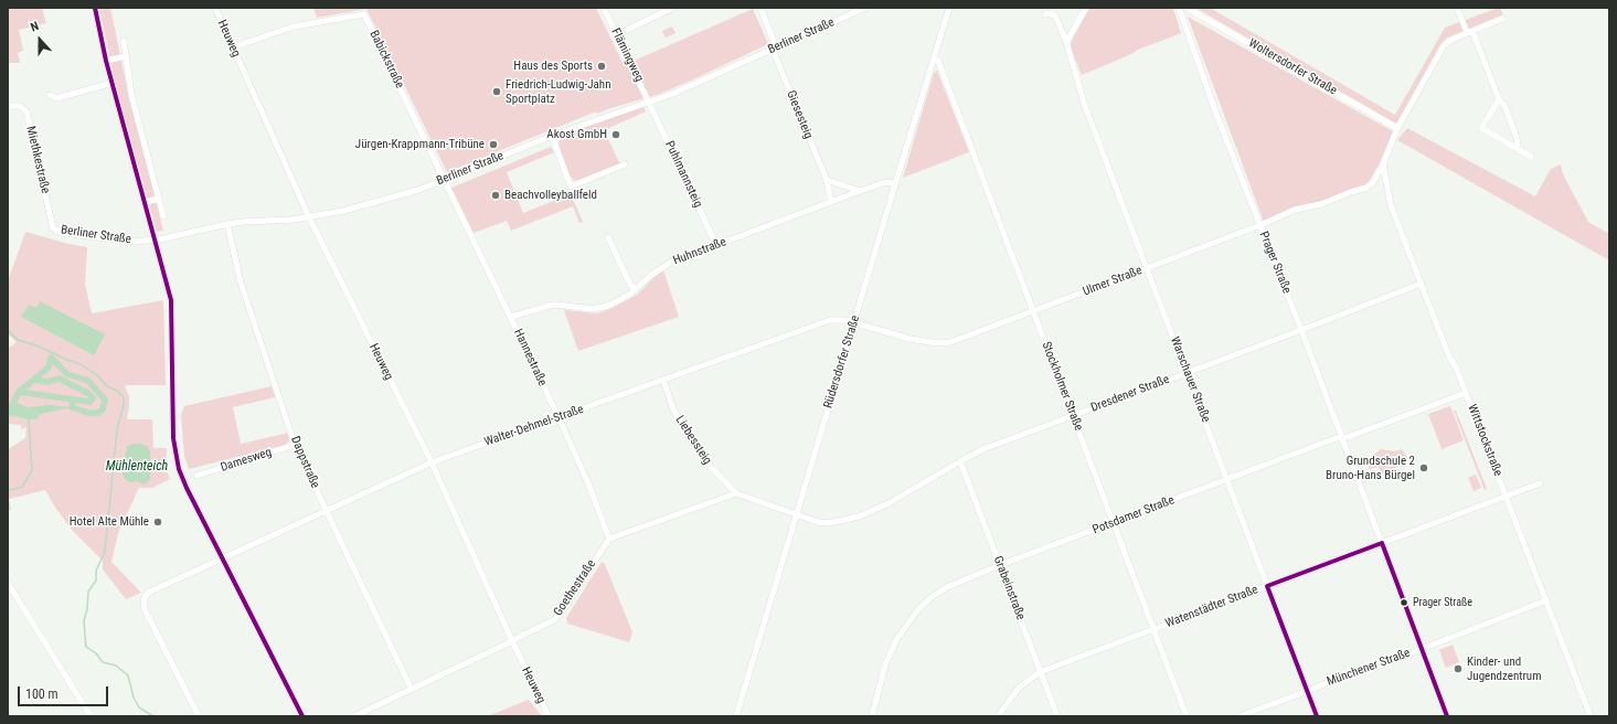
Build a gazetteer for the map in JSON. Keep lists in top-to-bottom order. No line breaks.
{"streets":{"street":["Berliner Straße","Heuweg","Flämingweg","Babickstraße","Woltersdorfer Straße","Giesesteig","Miethkestraße","Puhlmannsteig","Huhnstraße","Prager Straße","Ulmer Straße","Hannestraße","Rüdersdorfer Straße","Warschauer Straße","Stockholmer Straße","Dresdener Straße","Walter-Dehmel-Straße","Liebessteig","Wittstockstraße","Damesweg","Dappstraße","Potsdamer Straße","Goethestraße","Grabeinstraße","Watenstädter Straße","Münchener Straße"]},"crossings":[["Berliner Straße","Heuweg"],["Berliner Straße","Flämingweg"],["Berliner Straße","Babickstraße"],["Berliner Straße","Giesesteig"],["Berliner Straße","Miethkestraße"],["Berliner Straße","Puhlmannsteig"],["Berliner Straße","Hannestraße"],["Berliner Straße","Dappstraße"],["Heuweg","Babickstraße"],["Heuweg","Walter-Dehmel-Straße"],["Heuweg","Goethestraße"],["Flämingweg","Puhlmannsteig"],["Babickstraße","Hannestraße"],["Giesesteig","Huhnstraße"],["Puhlmannsteig","Huhnstraße"],["Huhnstraße","Hannestraße"],["Huhnstraße","Rüdersdorfer Straße"],["Prager Straße","Ulmer Straße"],["Prager Straße","Dresdener Straße"],["Prager Straße","Potsdamer Straße"],["Prager Straße","Watenstädter Straße"],["Prager Straße","Münchener Straße"],["Ulmer Straße","Rüdersdorfer Straße"],["Ulmer Straße","Warschauer Straße"],["Ulmer Straße","Stockholmer Straße"],["Ulmer Straße","Walter-Dehmel-Straße"],["Ulmer Straße","Wittstockstraße"],["Hannestraße","Walter-Dehmel-Straße"],["Hannestraße","Goethestraße"],["Rüdersdorfer Straße","Stockholmer Straße"],["Rüdersdorfer Straße","Dresdener Straße"],["Rüdersdorfer Straße","Walter-Dehmel-Straße"],["Warschauer Straße","Dresdener Straße"],["Warschauer Straße","Potsdamer Straße"],["Warschauer Straße","Watenstädter Straße"],["Warschauer Straße","Münchener Straße"],["Stockholmer Straße","Dresdener Straße"],["Stockholmer Straße","Potsdamer Straße"],["Stockholmer Straße","Watenstädter Straße"],["Dresdener Straße","Wittstockstraße"],["Dresdener Straße","Grabeinstraße"],["Walter-Dehmel-Straße","Liebessteig"],["Walter-Dehmel-Straße","Dappstraße"],["Wittstockstraße","Potsdamer Straße"],["Wittstockstraße","Watenstädter Straße"],["Wittstockstraße","Münchener Straße"],["Damesweg","Dappstraße"],["Dappstraße","Goethestraße"],["Potsdamer Straße","Grabeinstraße"],["Grabeinstraße","Watenstädter Straße"]],"water":["Mühlenteich"],"places":["Haus des Sports","Friedrich-Ludwig-Jahn Sportplatz","Akost GmbH","Jürgen-Krappmann-Tribüne","Beachvolleyballfeld","Grundschule 2 Bruno-Hans Bürgel","Hotel Alte Mühle","Prager Straße","Kinder- und Jugendzentrum"],"scale_bar":"100 m","north":"top"}
